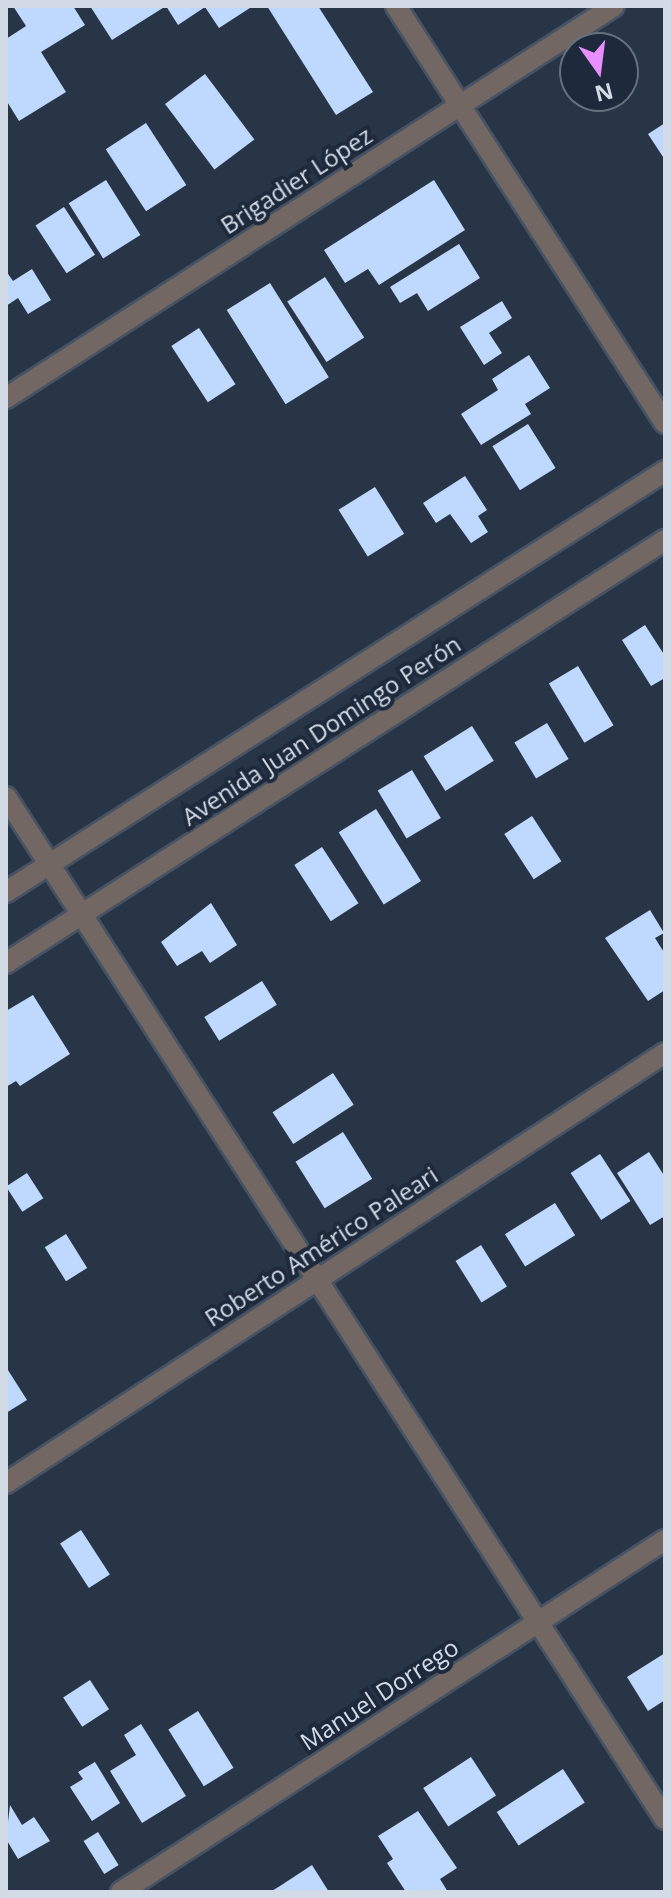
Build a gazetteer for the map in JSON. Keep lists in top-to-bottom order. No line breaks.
{"streets":{"street":["Brigadier López","Avenida Juan Domingo Perón","Roberto Américo Paleari","Manuel Dorrego"]},"north":"bottom"}
